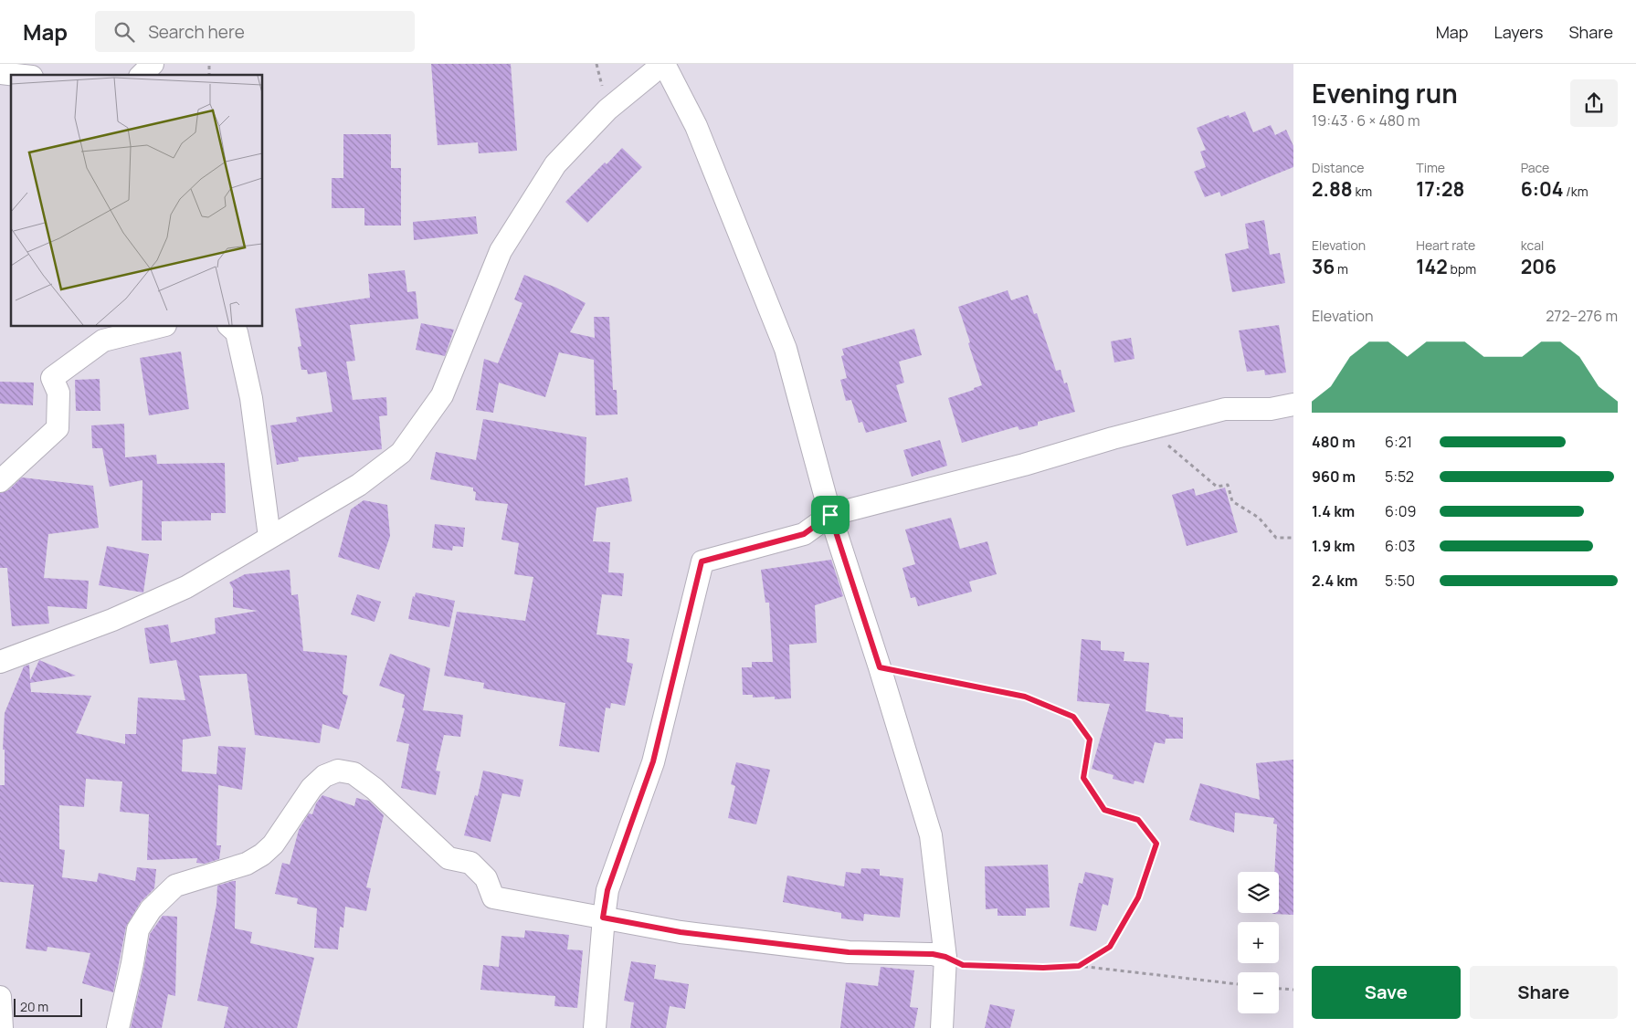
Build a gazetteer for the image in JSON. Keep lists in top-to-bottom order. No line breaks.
{"scale_bar":"20 m","page":{"header":"Map","search":"Search here","nav":["Map","Layers","Share"],"heading":["Evening run","19:43 · 6 × 480 m"],"stats":[["Distance","2.88 km"],["Time","17:28"],["Pace","6:04 /km"],["Elevation","36 m"],["Heart rate","142 bpm"],["kcal","206"]],"chart":["Elevation","272–276 m"],"list":[{"name":"480 m","note":"6:21"},{"name":"960 m","note":"5:52"},{"name":"1.4 km","note":"6:09"},{"name":"1.9 km","note":"6:03"},{"name":"2.4 km","note":"5:50"}],"map_buttons":["+","−"],"buttons":["Save","Share"],"scale":"20 m"}}
